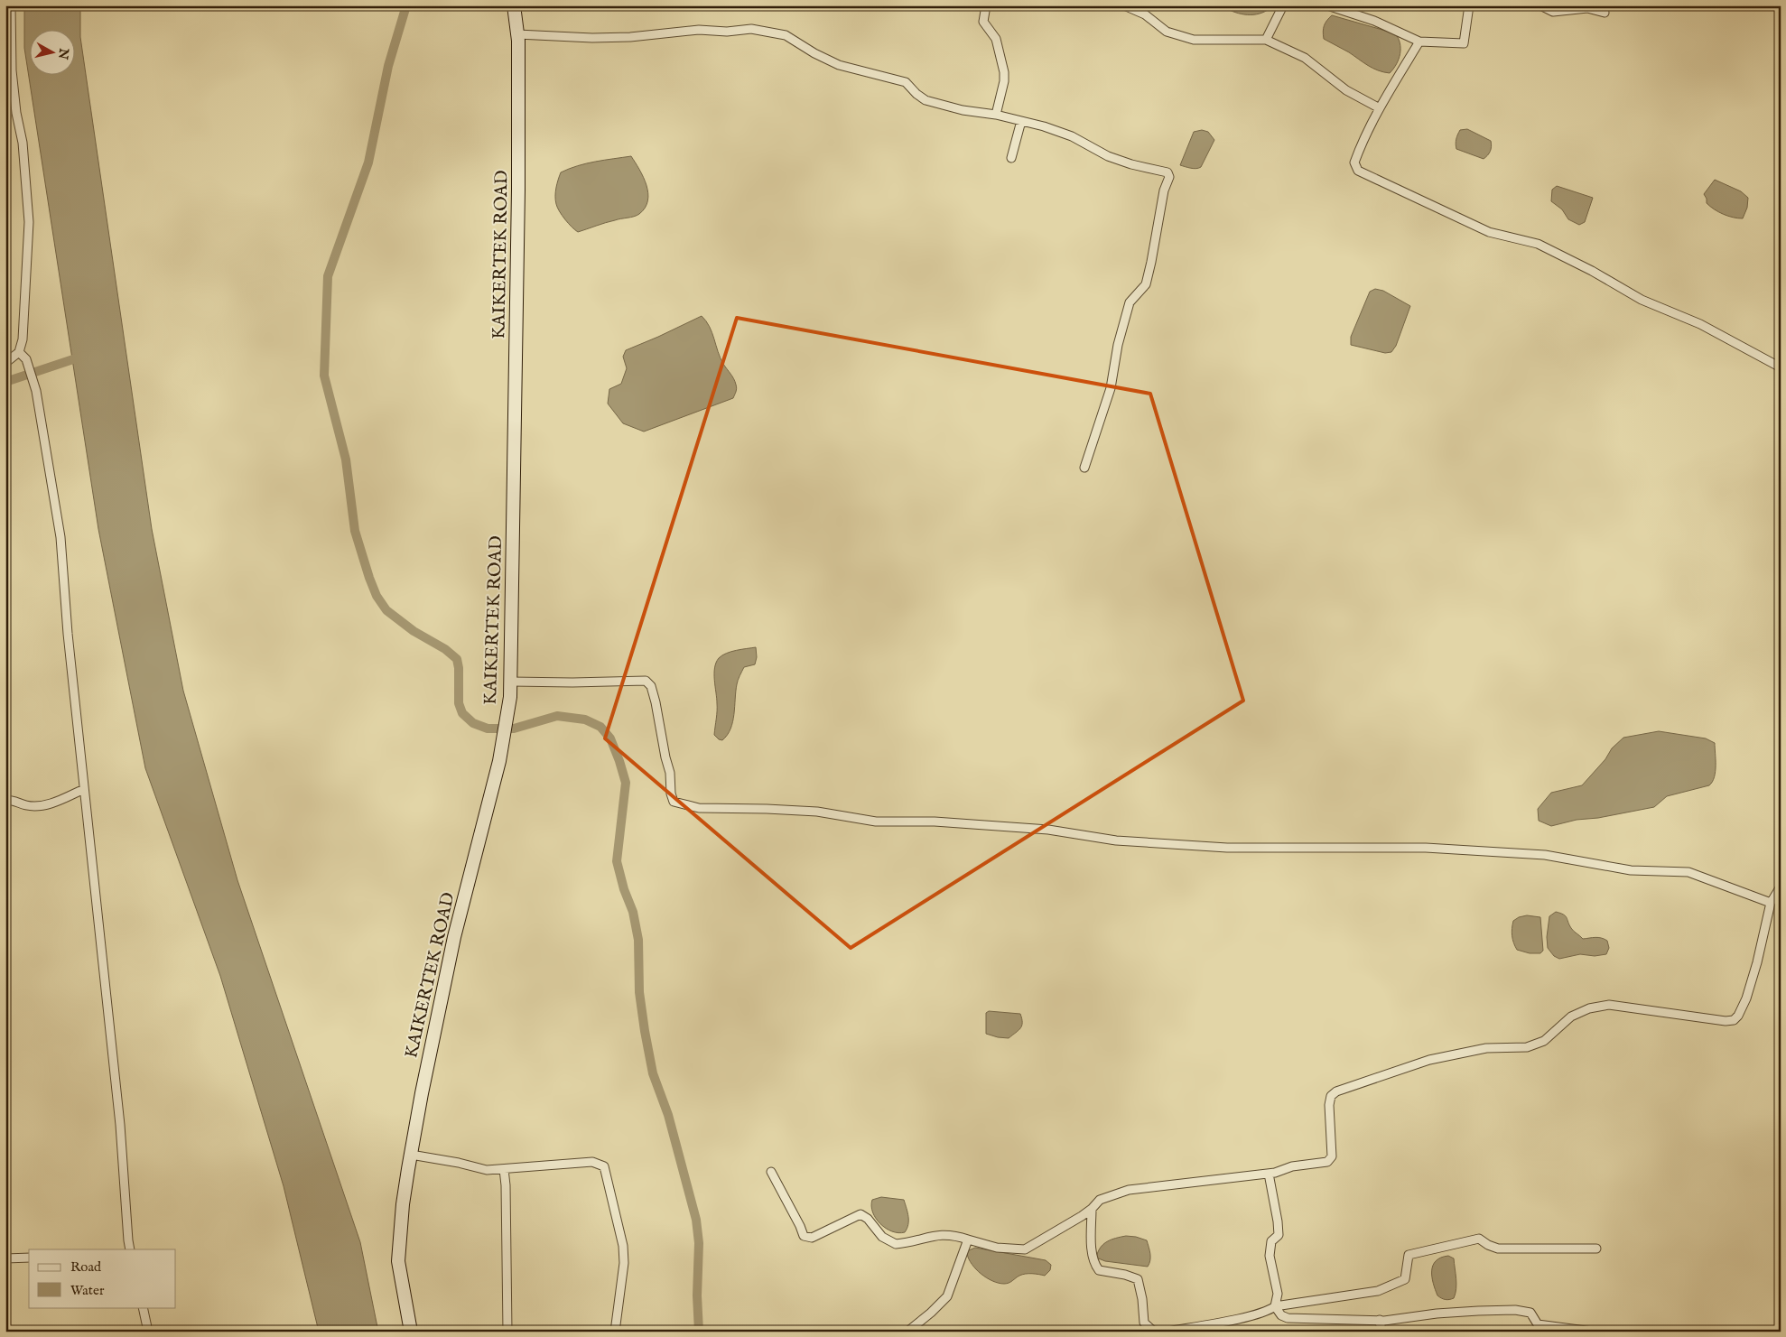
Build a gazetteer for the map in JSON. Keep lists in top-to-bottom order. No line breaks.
{"streets":{"main road":["KAIKERTEK ROAD"]},"legend":["Road","Water"],"north":"right"}
